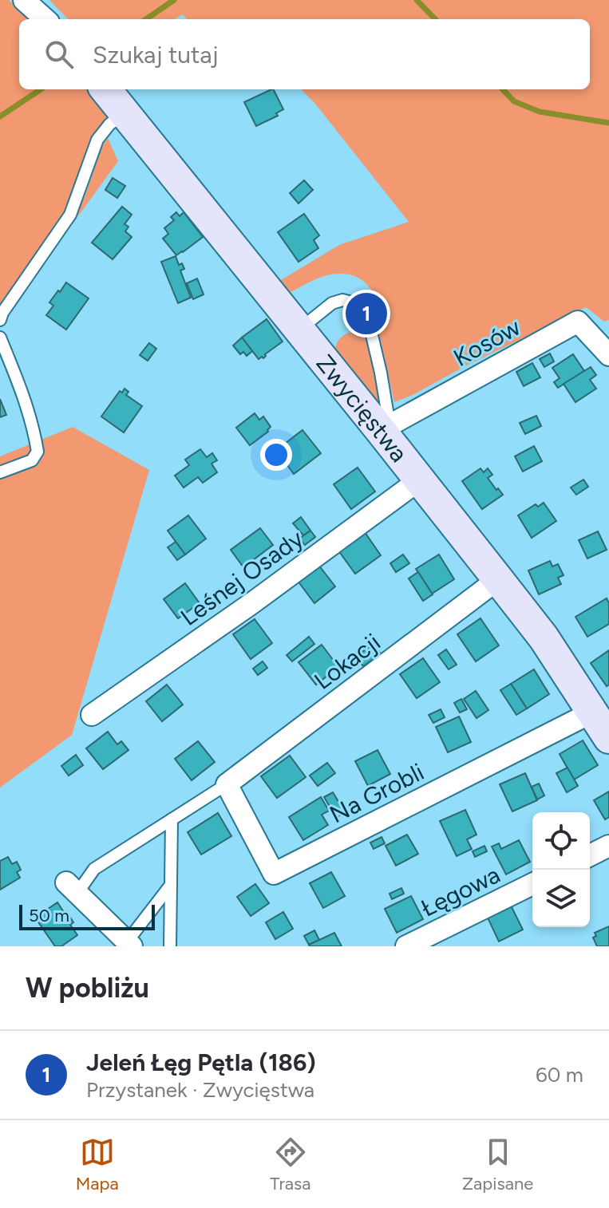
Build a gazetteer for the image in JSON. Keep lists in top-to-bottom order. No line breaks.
{"streets":{"street":["Kosów","Zwycięstwa","Leśnej Osady","Lokacji","Na Grobli","Łęgowa"]},"crossings":[["Kosów","Zwycięstwa"],["Zwycięstwa","Leśnej Osady"],["Zwycięstwa","Lokacji"],["Zwycięstwa","Na Grobli"],["Lokacji","Na Grobli"]],"scale_bar":"50 m","page":{"search":"Szukaj tutaj","pins":"1","scale":"50 m","heading":"W pobliżu","list":[{"mark":"1","name":"Jeleń Łęg Pętla (186)","note":"Przystanek · Zwycięstwa","value":"60 m"}],"nav":["Mapa","Trasa","Zapisane"]}}
